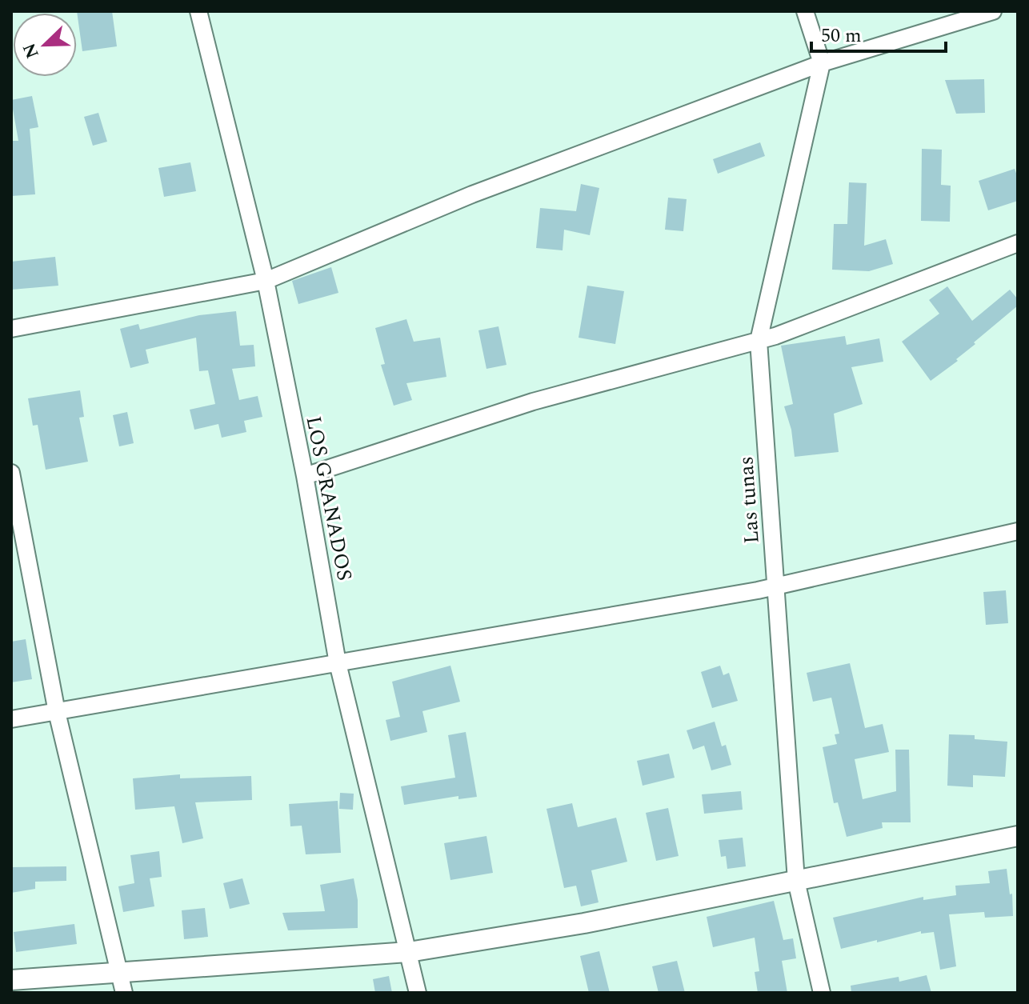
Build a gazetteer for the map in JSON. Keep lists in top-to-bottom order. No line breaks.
{"streets":{"street":["LOS GRANADOS","Las tunas"]},"scale_bar":"50 m","north":"bottom left"}
